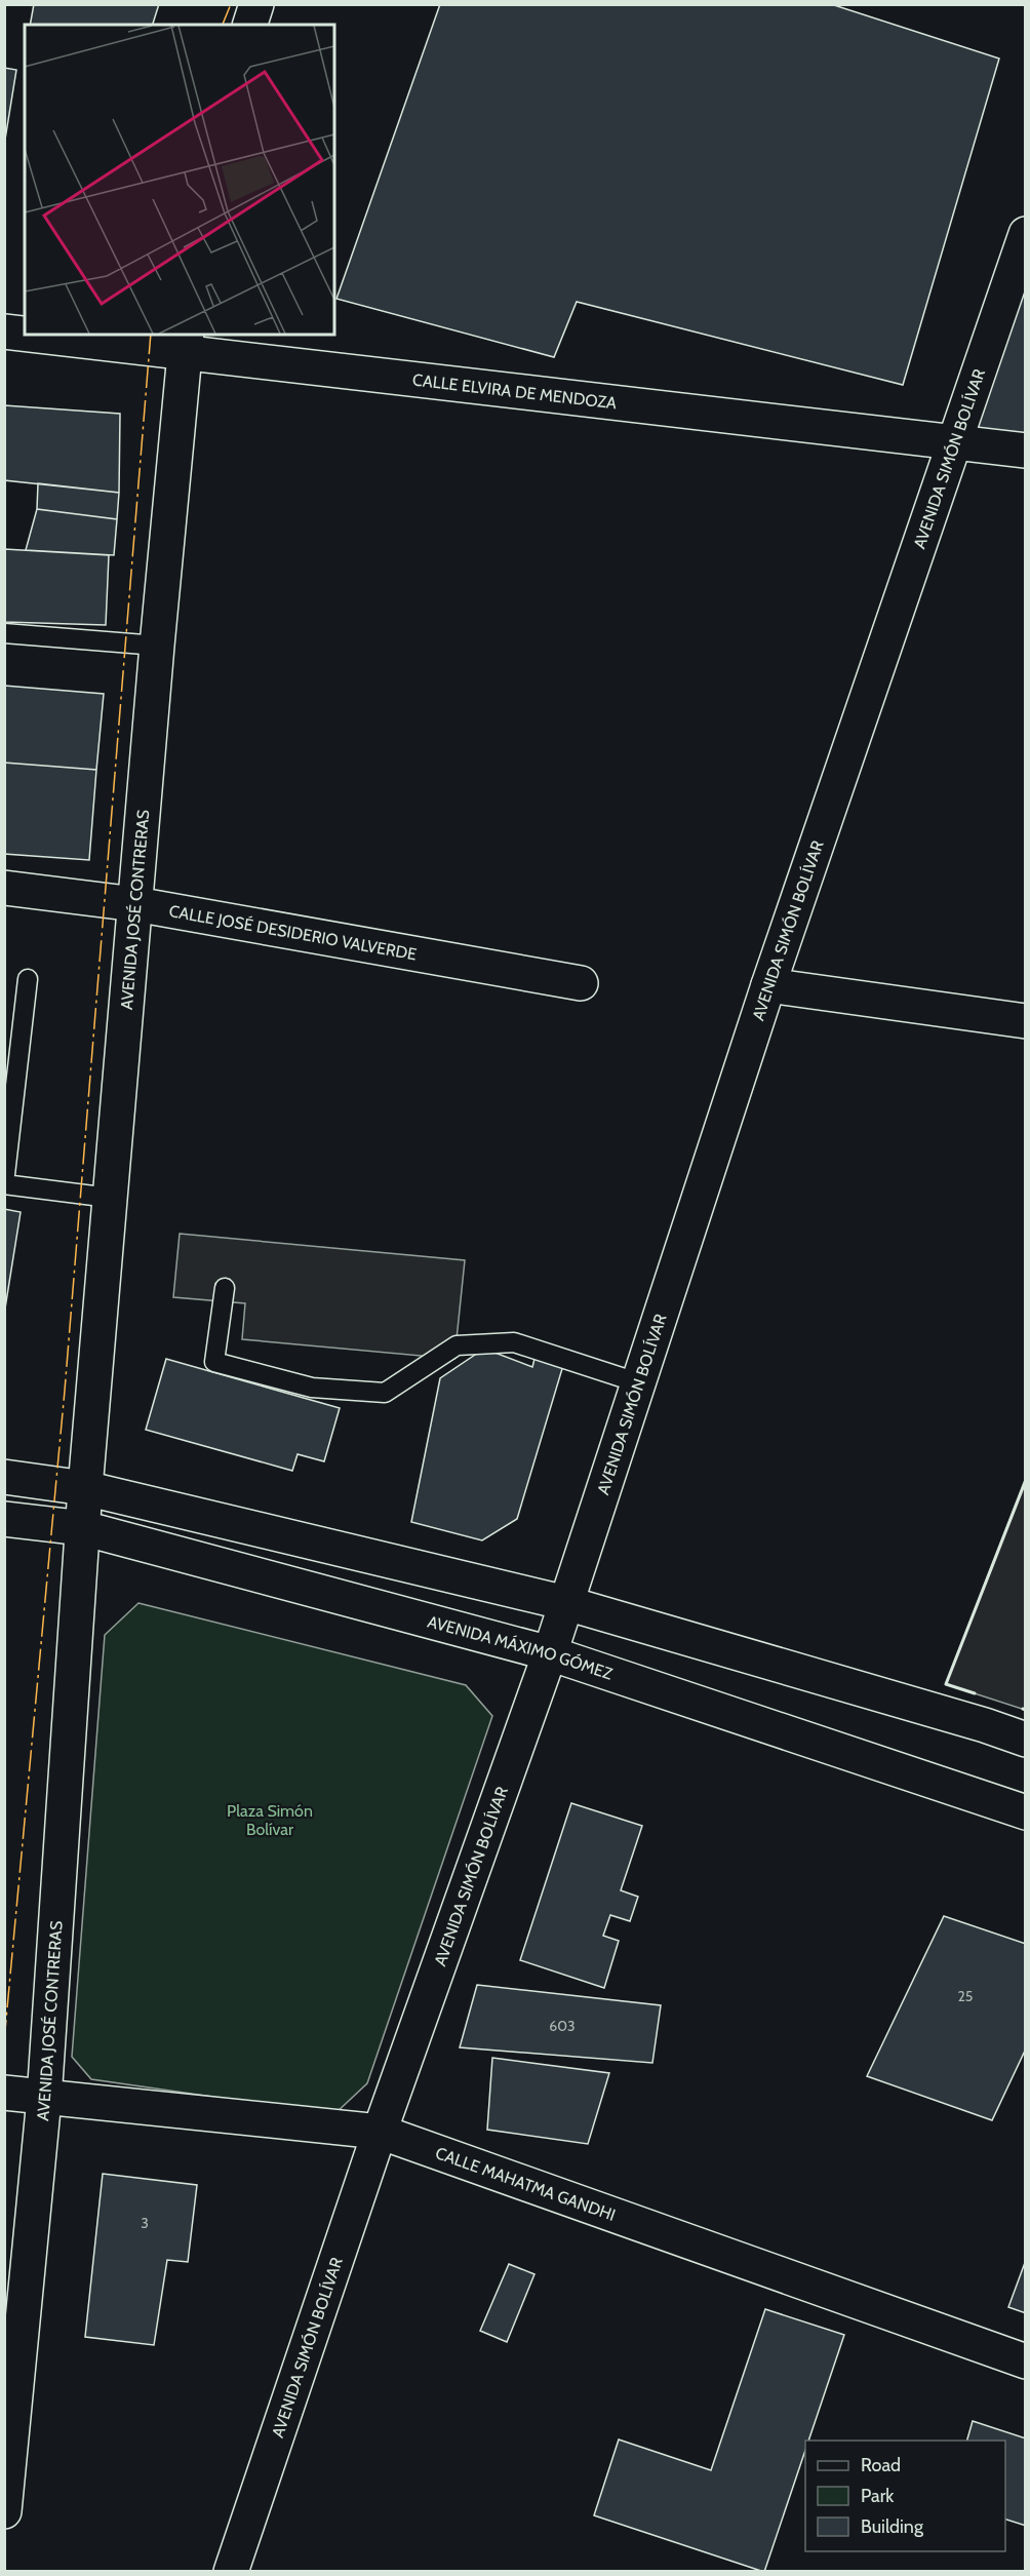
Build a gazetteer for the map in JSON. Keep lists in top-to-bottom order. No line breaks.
{"streets":{"main road":["CALLE ELVIRA DE MENDOZA","AVENIDA SIMÓN BOLÍVAR","AVENIDA JOSÉ CONTRERAS","CALLE JOSÉ DESIDERIO VALVERDE","AVENIDA MÁXIMO GÓMEZ","CALLE MAHATMA GANDHI"]},"crossings":[["CALLE ELVIRA DE MENDOZA","AVENIDA SIMÓN BOLÍVAR"],["CALLE ELVIRA DE MENDOZA","AVENIDA JOSÉ CONTRERAS"],["AVENIDA SIMÓN BOLÍVAR","AVENIDA MÁXIMO GÓMEZ"],["AVENIDA SIMÓN BOLÍVAR","CALLE MAHATMA GANDHI"],["AVENIDA JOSÉ CONTRERAS","CALLE JOSÉ DESIDERIO VALVERDE"],["AVENIDA JOSÉ CONTRERAS","AVENIDA MÁXIMO GÓMEZ"],["AVENIDA JOSÉ CONTRERAS","CALLE MAHATMA GANDHI"]],"parks":["Plaza Simón Bolívar"],"house_numbers":["25","603","3"],"legend":["Road","Park","Building"]}
